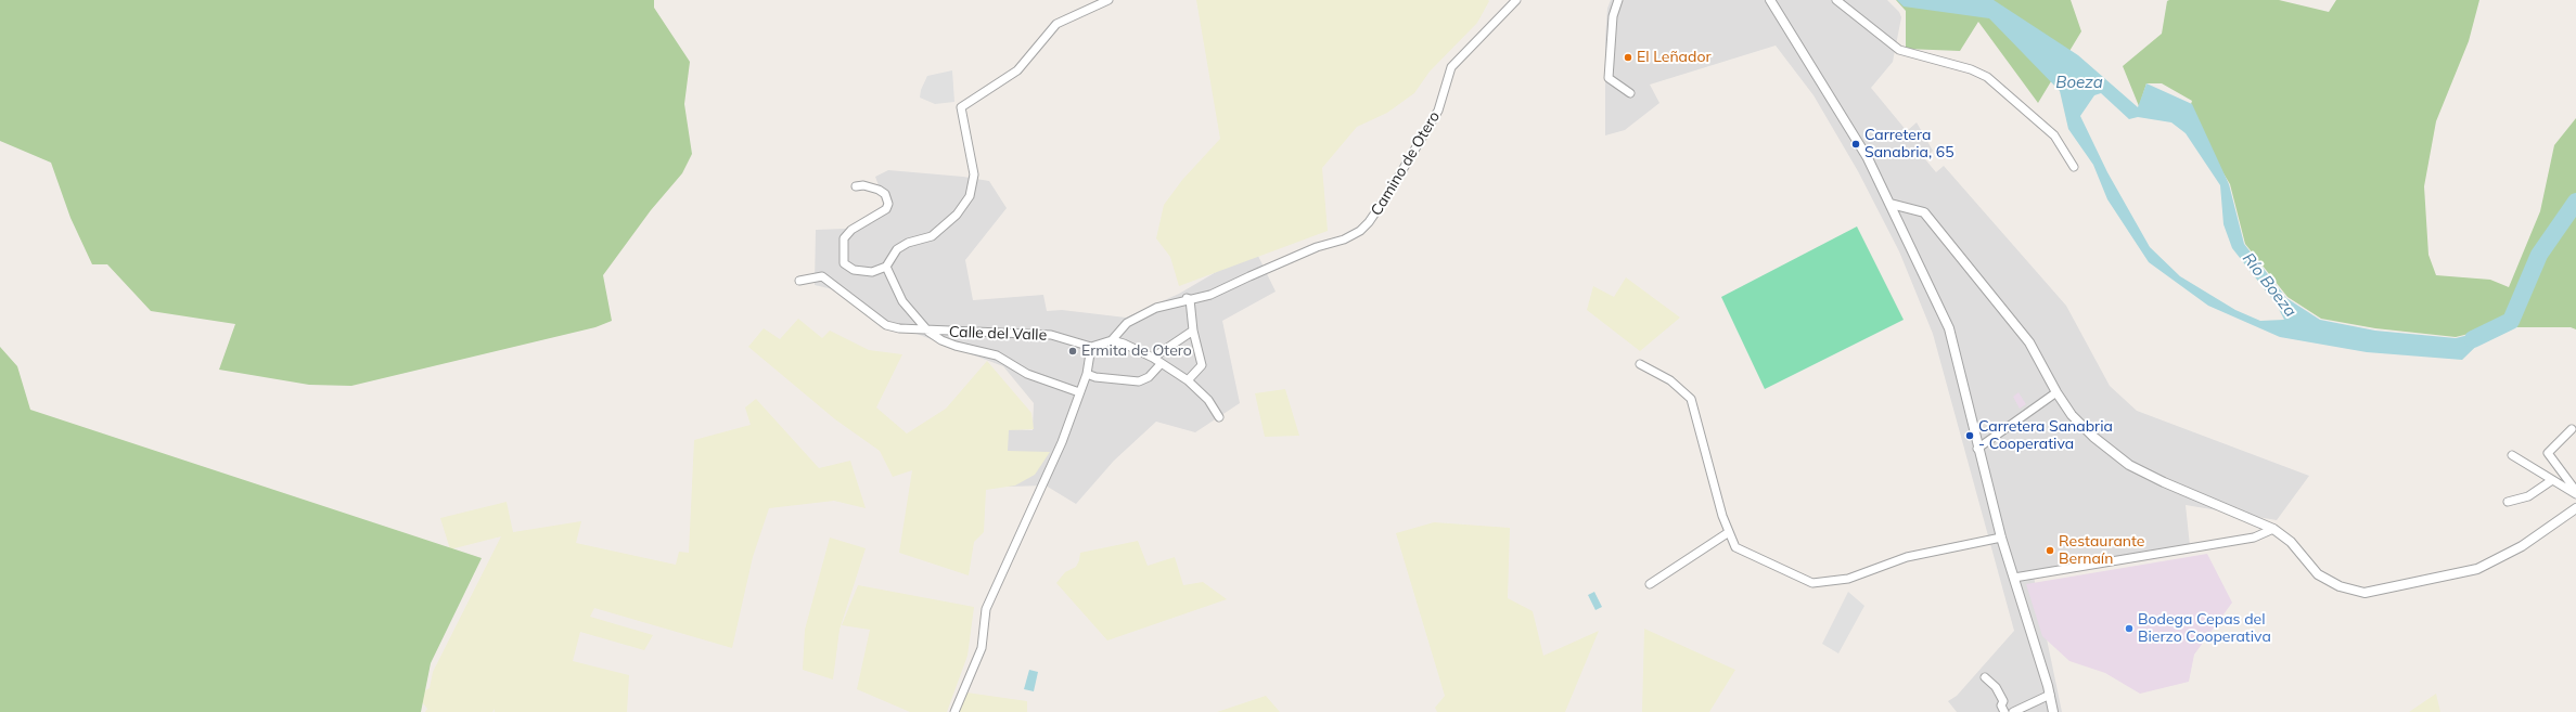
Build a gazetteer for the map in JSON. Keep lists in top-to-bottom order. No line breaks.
{"streets":{"street":["Camino de Otero","Calle del Valle"]},"water":["Boeza","Río Boeza"],"places":["El Leñador","Carretera Sanabria, 65","Ermita de Otero","Carretera Sanabria - Cooperativa","Restaurante Bernaín","Bodega Cepas del Bierzo Cooperativa"]}
